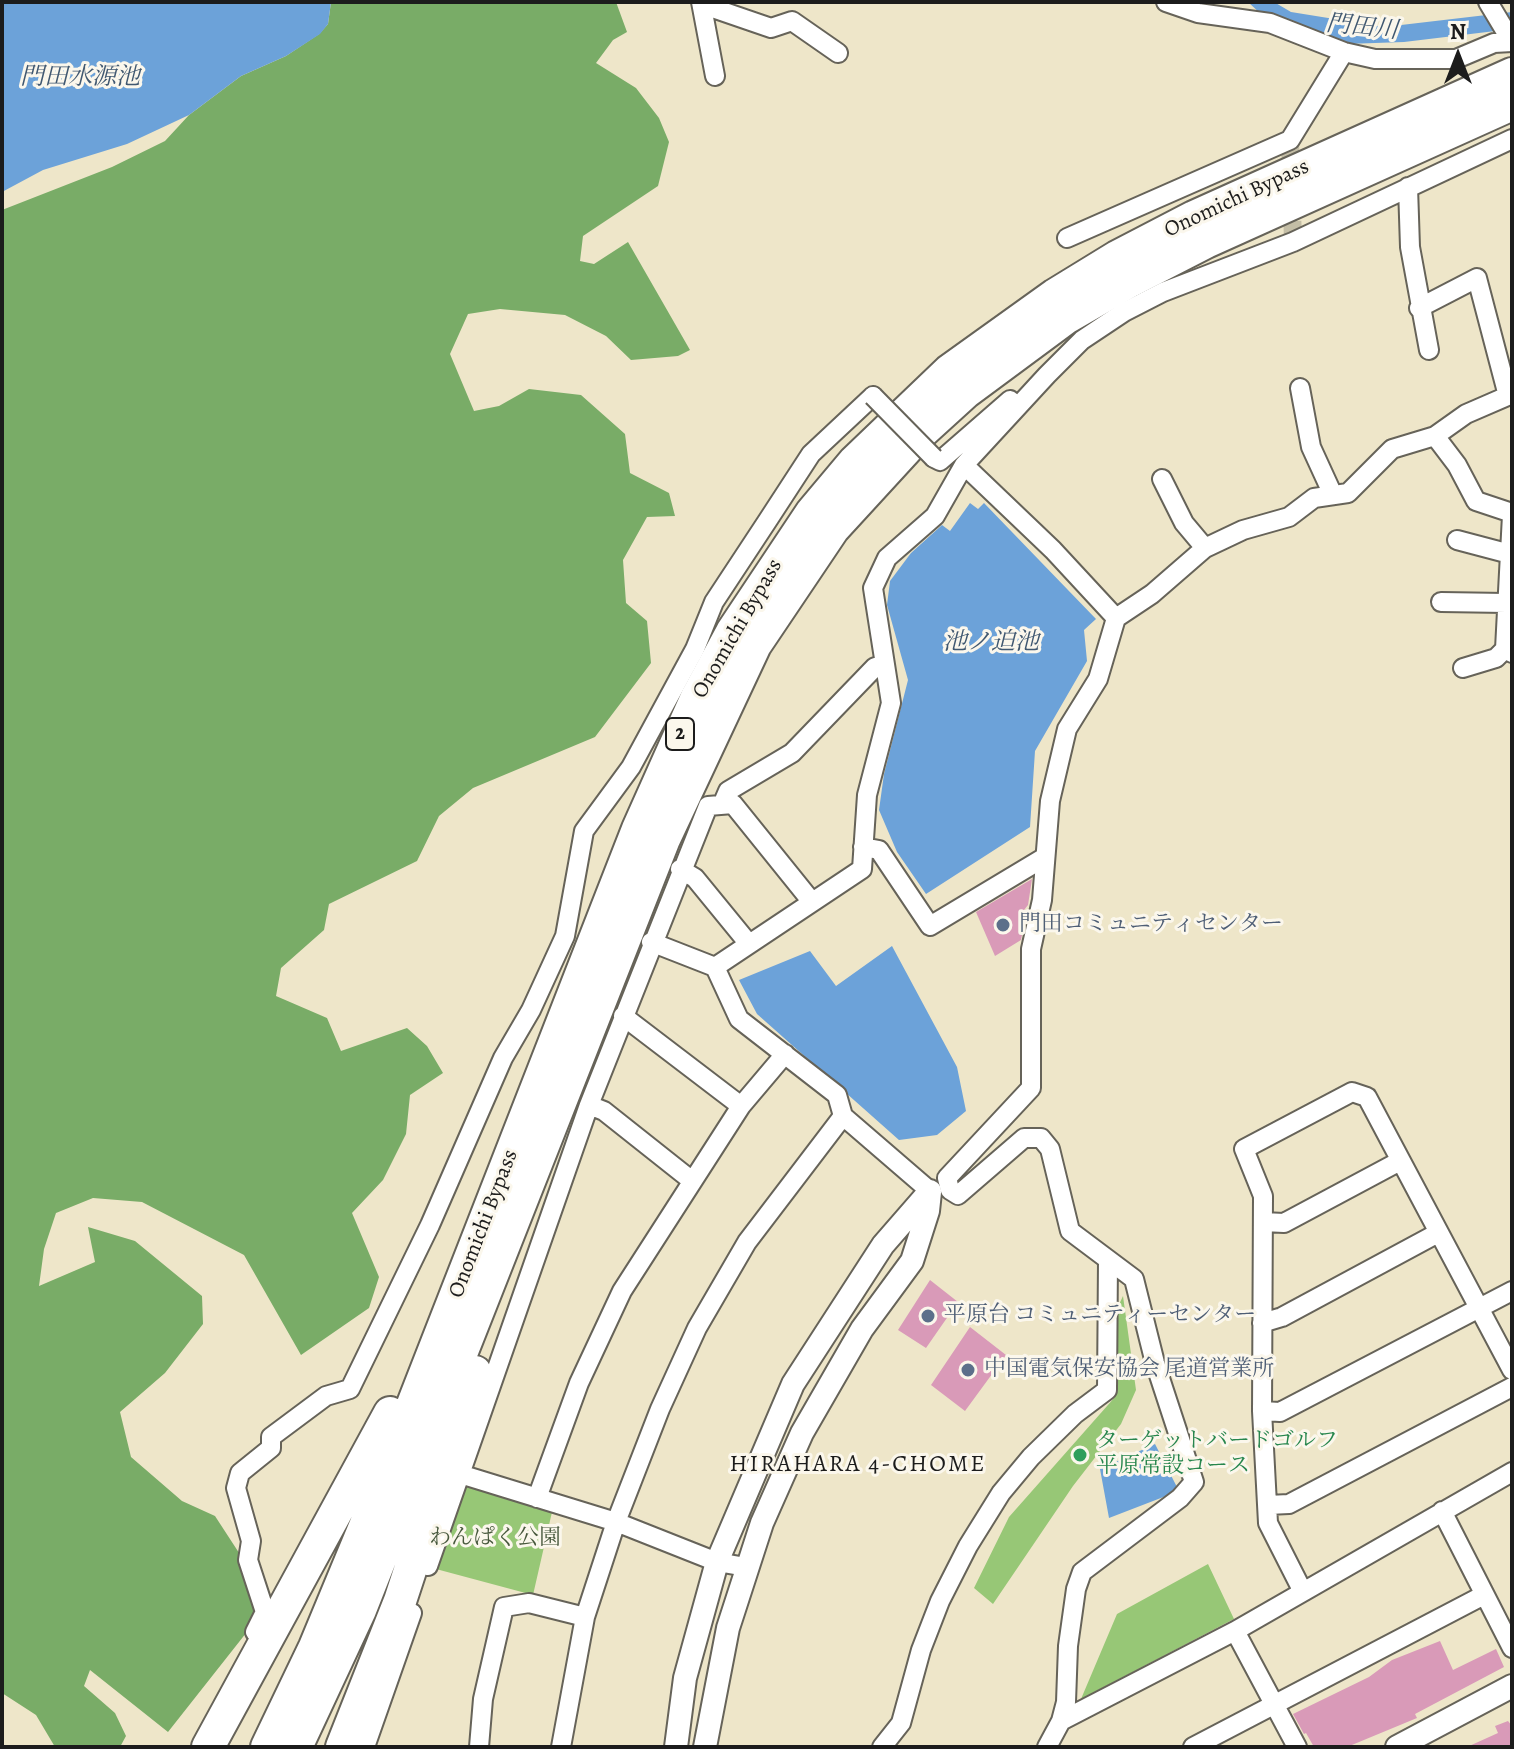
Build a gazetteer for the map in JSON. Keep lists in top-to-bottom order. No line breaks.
{"streets":{"highway":["Onomichi Bypass","2"]},"districts":["HIRAHARA 4-CHOME"],"water":["門田川","門田水源池","池ノ迫池"],"parks":["わんぱく公園"],"places":["門田コミュニティセンター","平原台 コミュニティーセンター","中国電気保安協会 尾道営業所","ターゲットバードゴルフ 平原常設コース"],"north":"top"}
